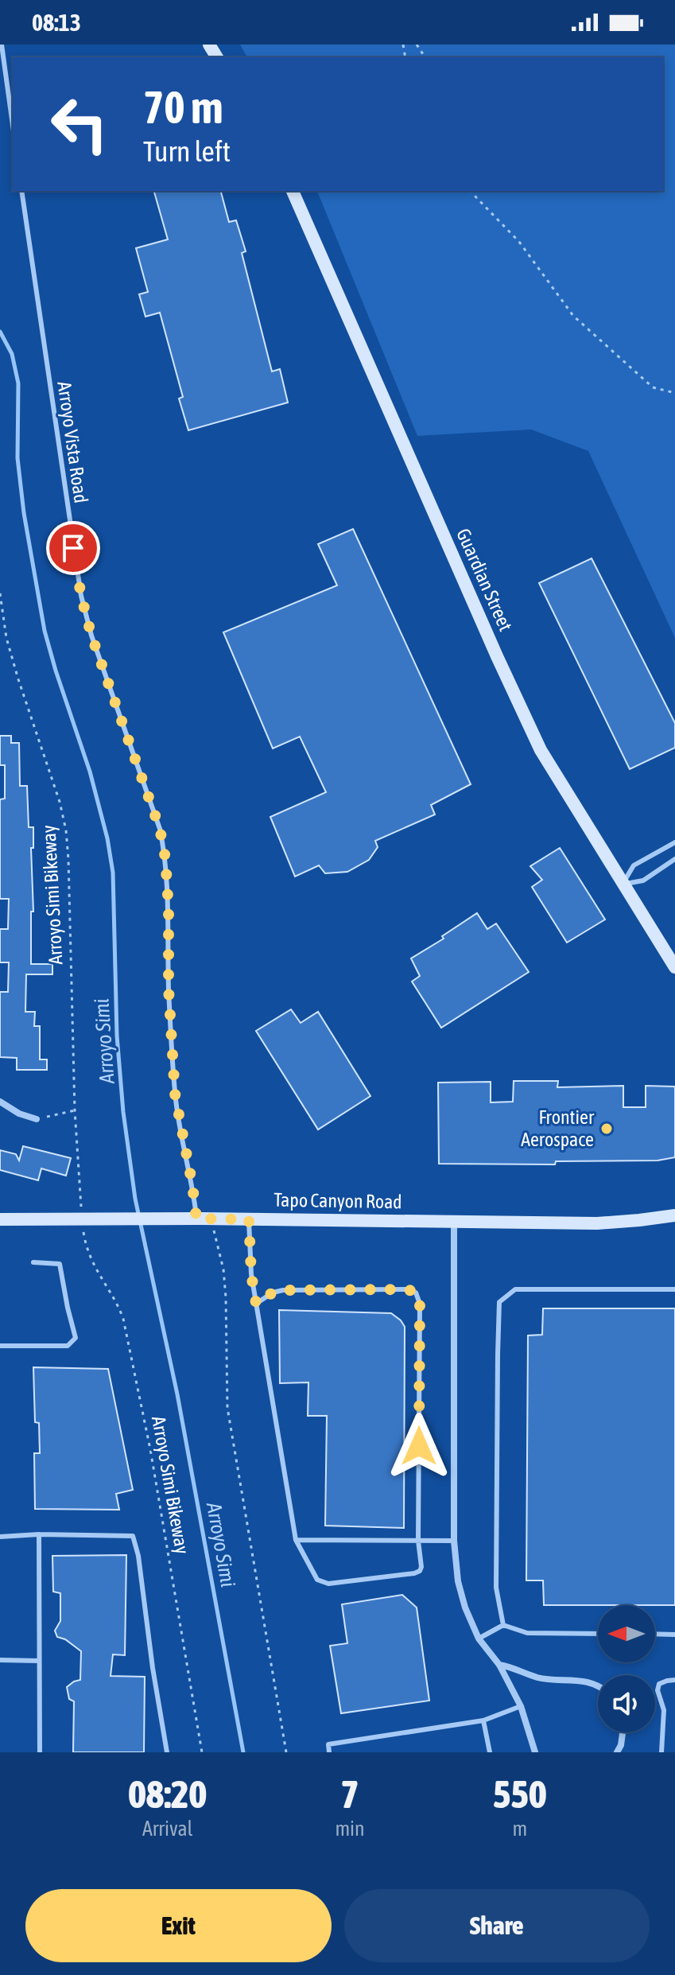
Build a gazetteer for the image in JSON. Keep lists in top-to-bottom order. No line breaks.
{"streets":{"street":["Guardian Street","Tapo Canyon Road"],"lane":["Arroyo Vista Road"],"path":["Arroyo Simi Bikeway"]},"crossings":[["Arroyo Vista Road","Tapo Canyon Road"]],"water":["Arroyo Simi"],"places":["Frontier Aerospace"],"north":"left","page":{"status":"08:13","turn":["70 m","Turn left"],"eta":["08:20","Arrival","7","min","550","m"],"buttons":["Exit","Share"]}}
